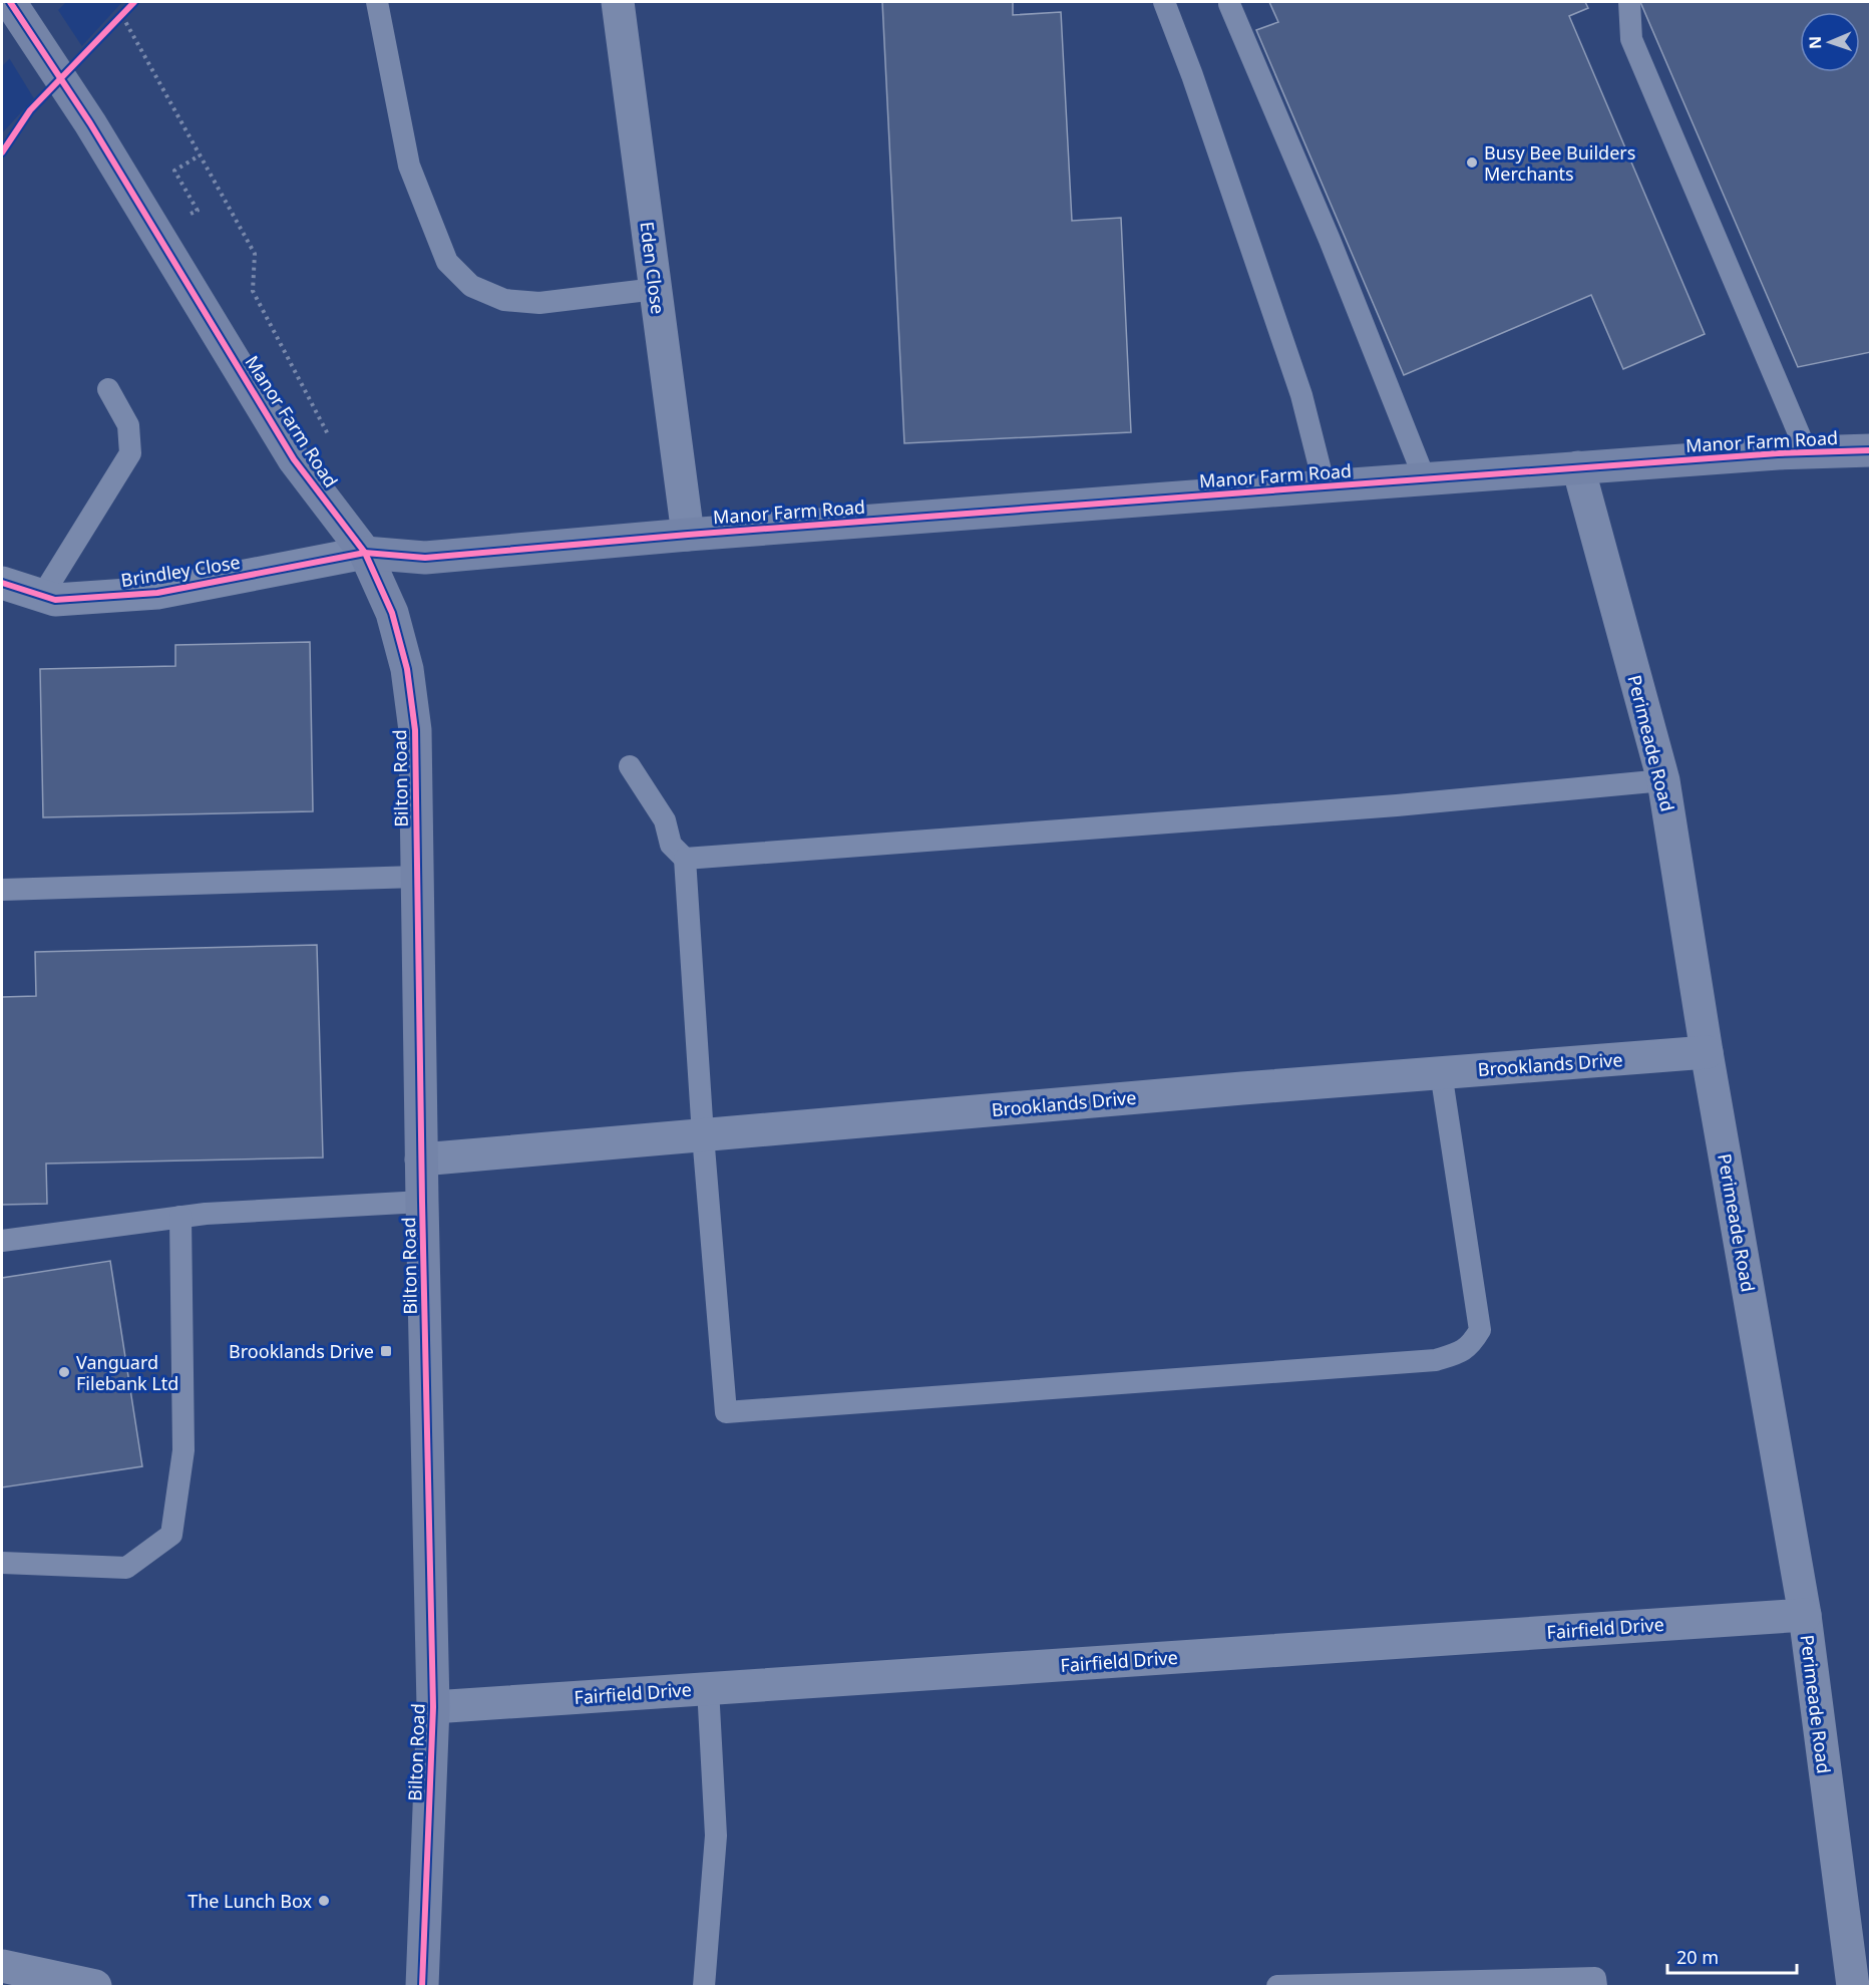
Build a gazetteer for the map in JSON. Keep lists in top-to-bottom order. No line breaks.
{"streets":{"street":["Eden Close","Manor Farm Road","Brindley Close","Perimeade Road","Bilton Road","Brooklands Drive","Fairfield Drive"]},"crossings":[["Eden Close","Manor Farm Road"],["Manor Farm Road","Brindley Close"],["Manor Farm Road","Perimeade Road"],["Manor Farm Road","Bilton Road"],["Brindley Close","Bilton Road"],["Perimeade Road","Brooklands Drive"],["Perimeade Road","Fairfield Drive"],["Bilton Road","Brooklands Drive"],["Bilton Road","Fairfield Drive"]],"places":{"other":["Busy Bee Builders Merchants","Vanguard Filebank Ltd","The Lunch Box"],"transit":["Brooklands Drive"]},"scale_bar":"20 m","north":"left"}
